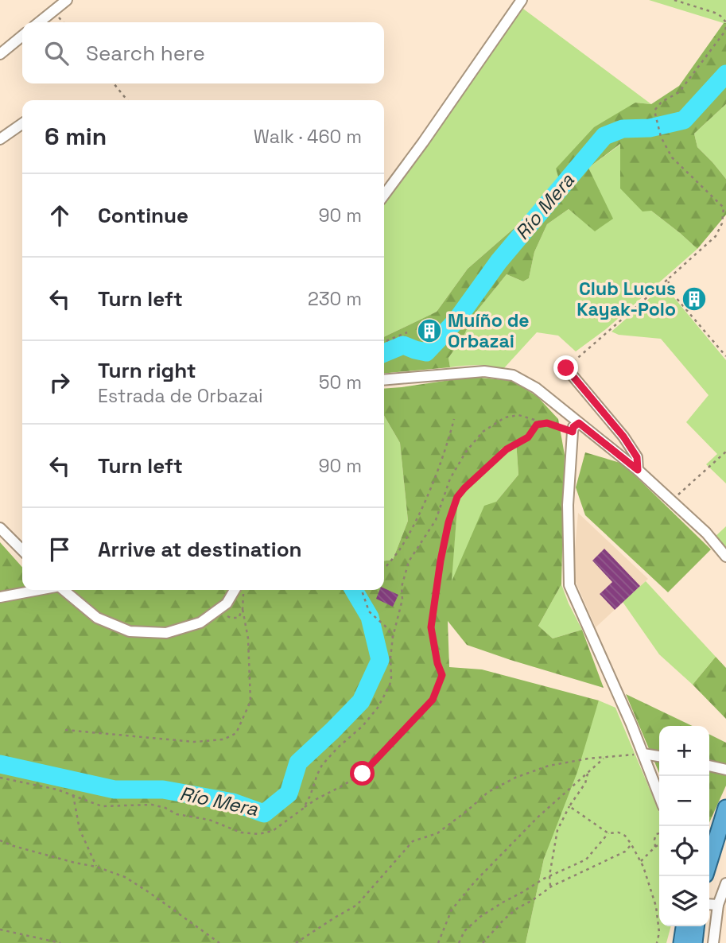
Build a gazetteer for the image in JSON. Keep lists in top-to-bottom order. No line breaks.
{"water":["Río Mera"],"places":{"building":["Club Lucus Kayak-Polo","Muíño de Orbazai"]},"page":{"search":"Search here","heading":["6 min","Walk · 460 m"],"list":[["Continue","90 m"],["Turn left","230 m"],["Turn right","Estrada de Orbazai","50 m"],["Turn left","90 m"],"Arrive at destination"],"map_buttons":["+","−"]}}
